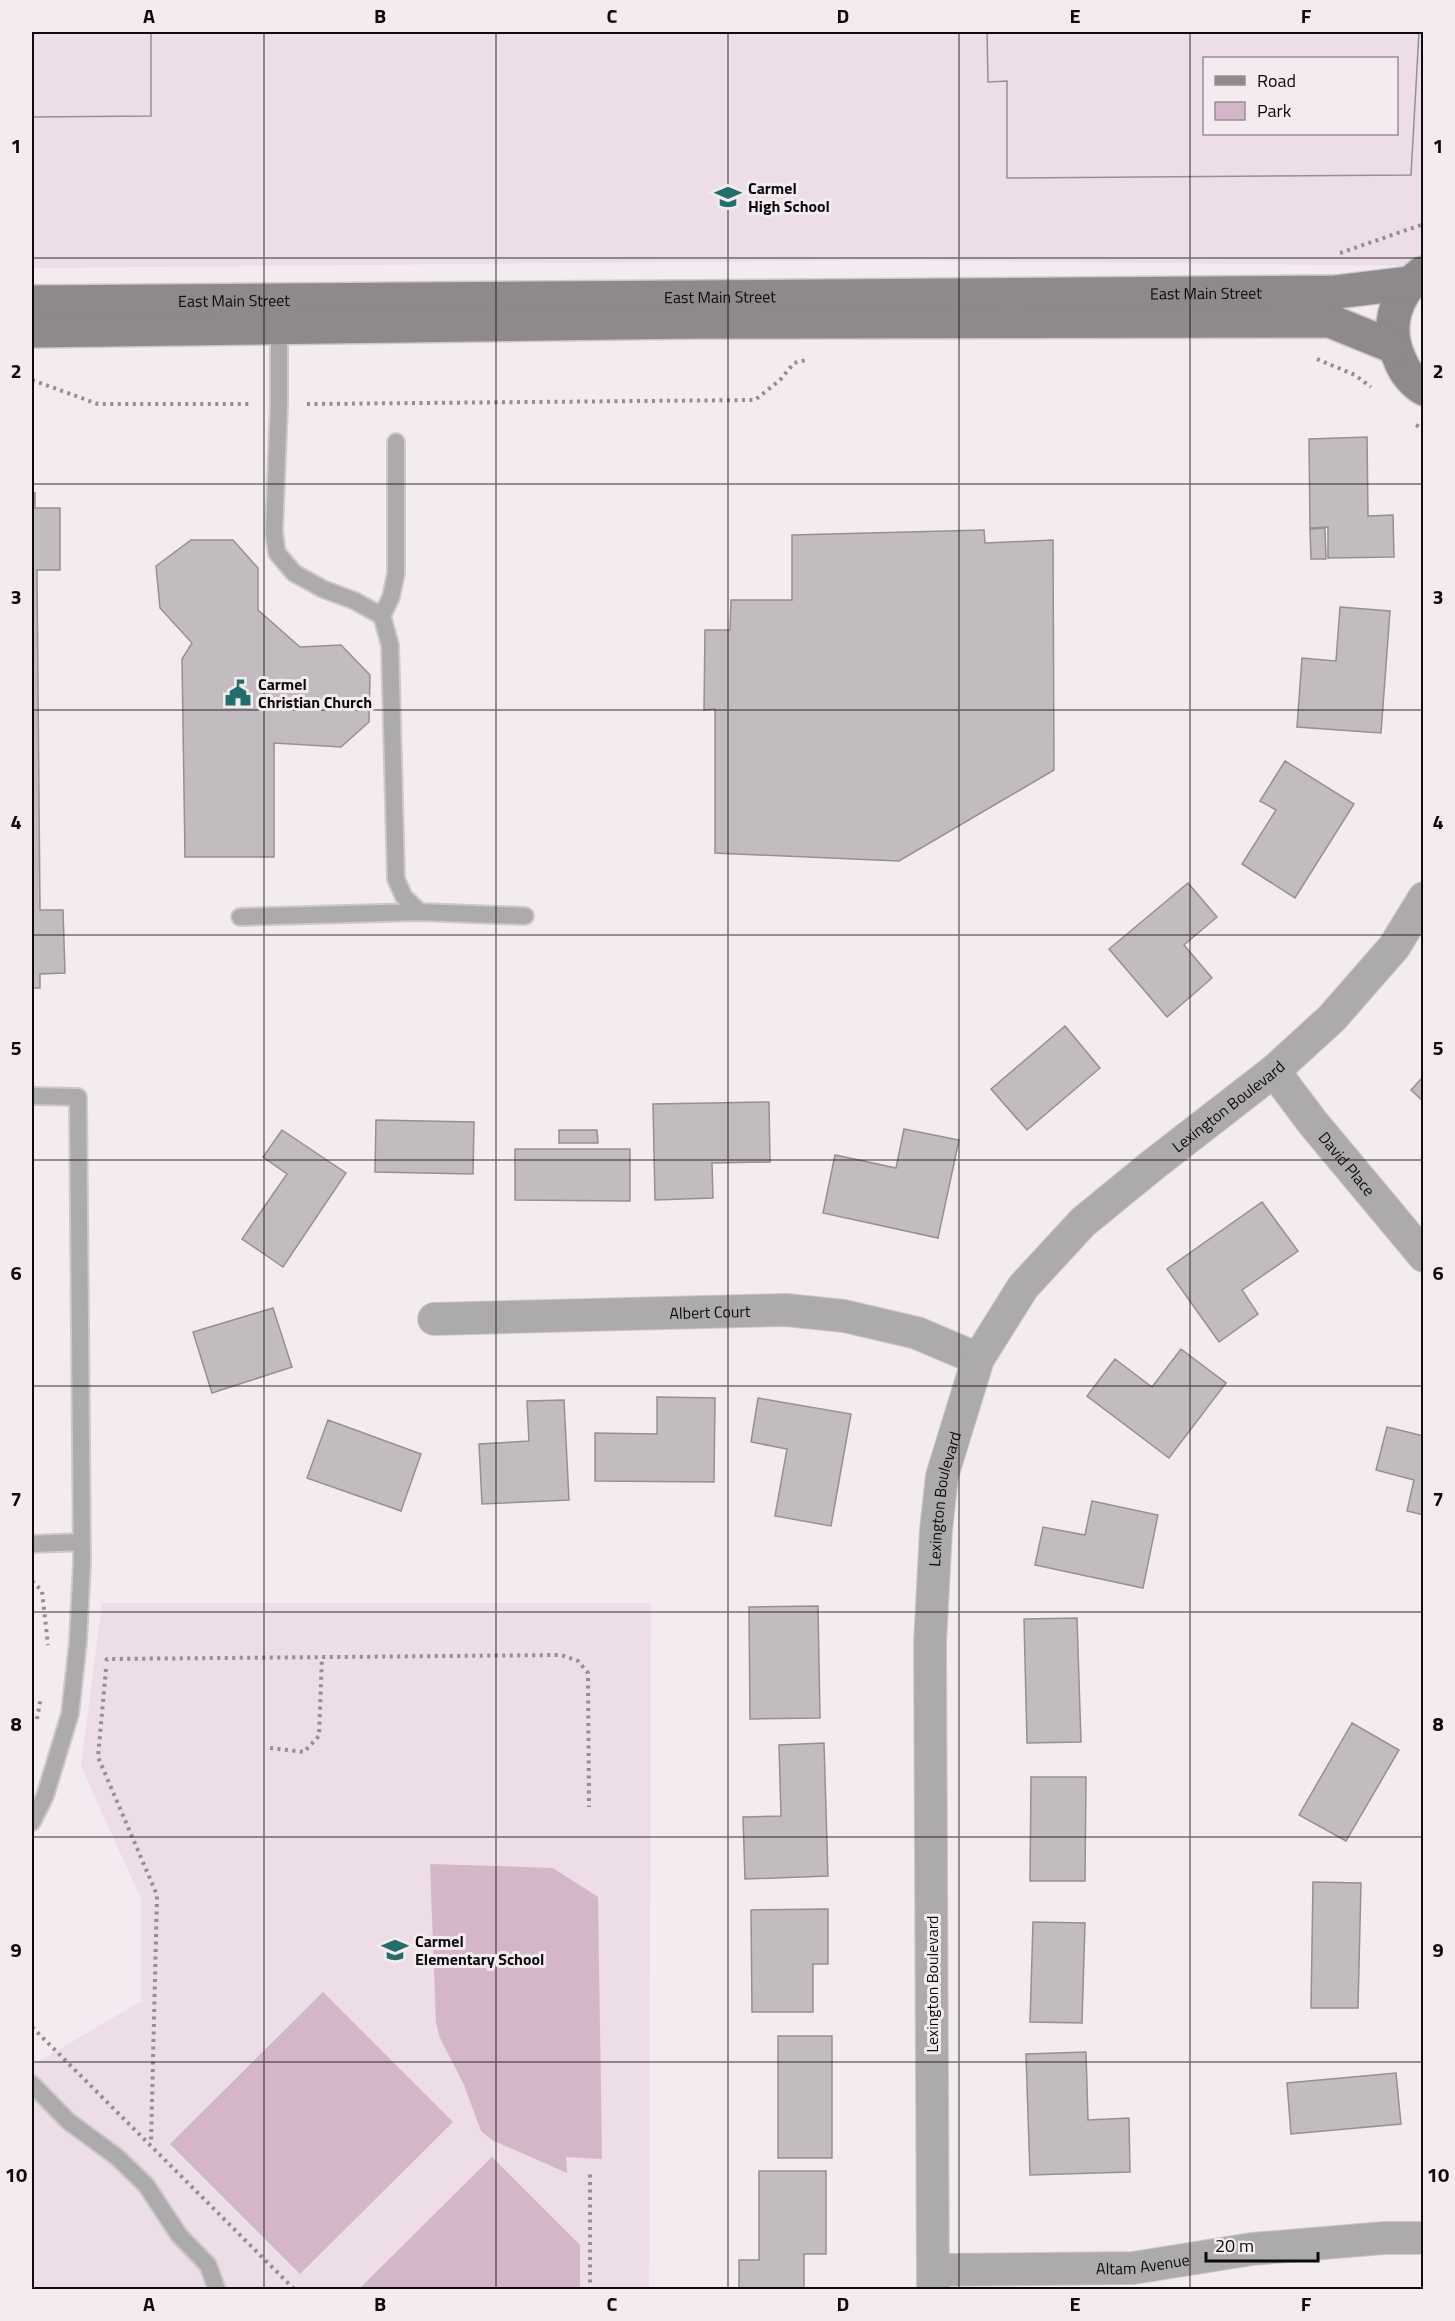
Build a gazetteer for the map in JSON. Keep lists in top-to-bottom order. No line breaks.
{"streets":{"main road":["East Main Street"],"street":["Lexington Boulevard","David Place","Albert Court","Altam Avenue"]},"crossings":[["Lexington Boulevard","David Place"],["Lexington Boulevard","Albert Court"],["Lexington Boulevard","Altam Avenue"]],"places":{"school or university":["Carmel High School","Carmel Elementary School"],"public building":["Carmel Christian Church"]},"legend":["Road","Park"],"scale_bar":"20 m","grid":{"columns":["A","B","C","D","E","F"],"rows":["1","2","3","4","5","6","7","8","9","10"]}}
